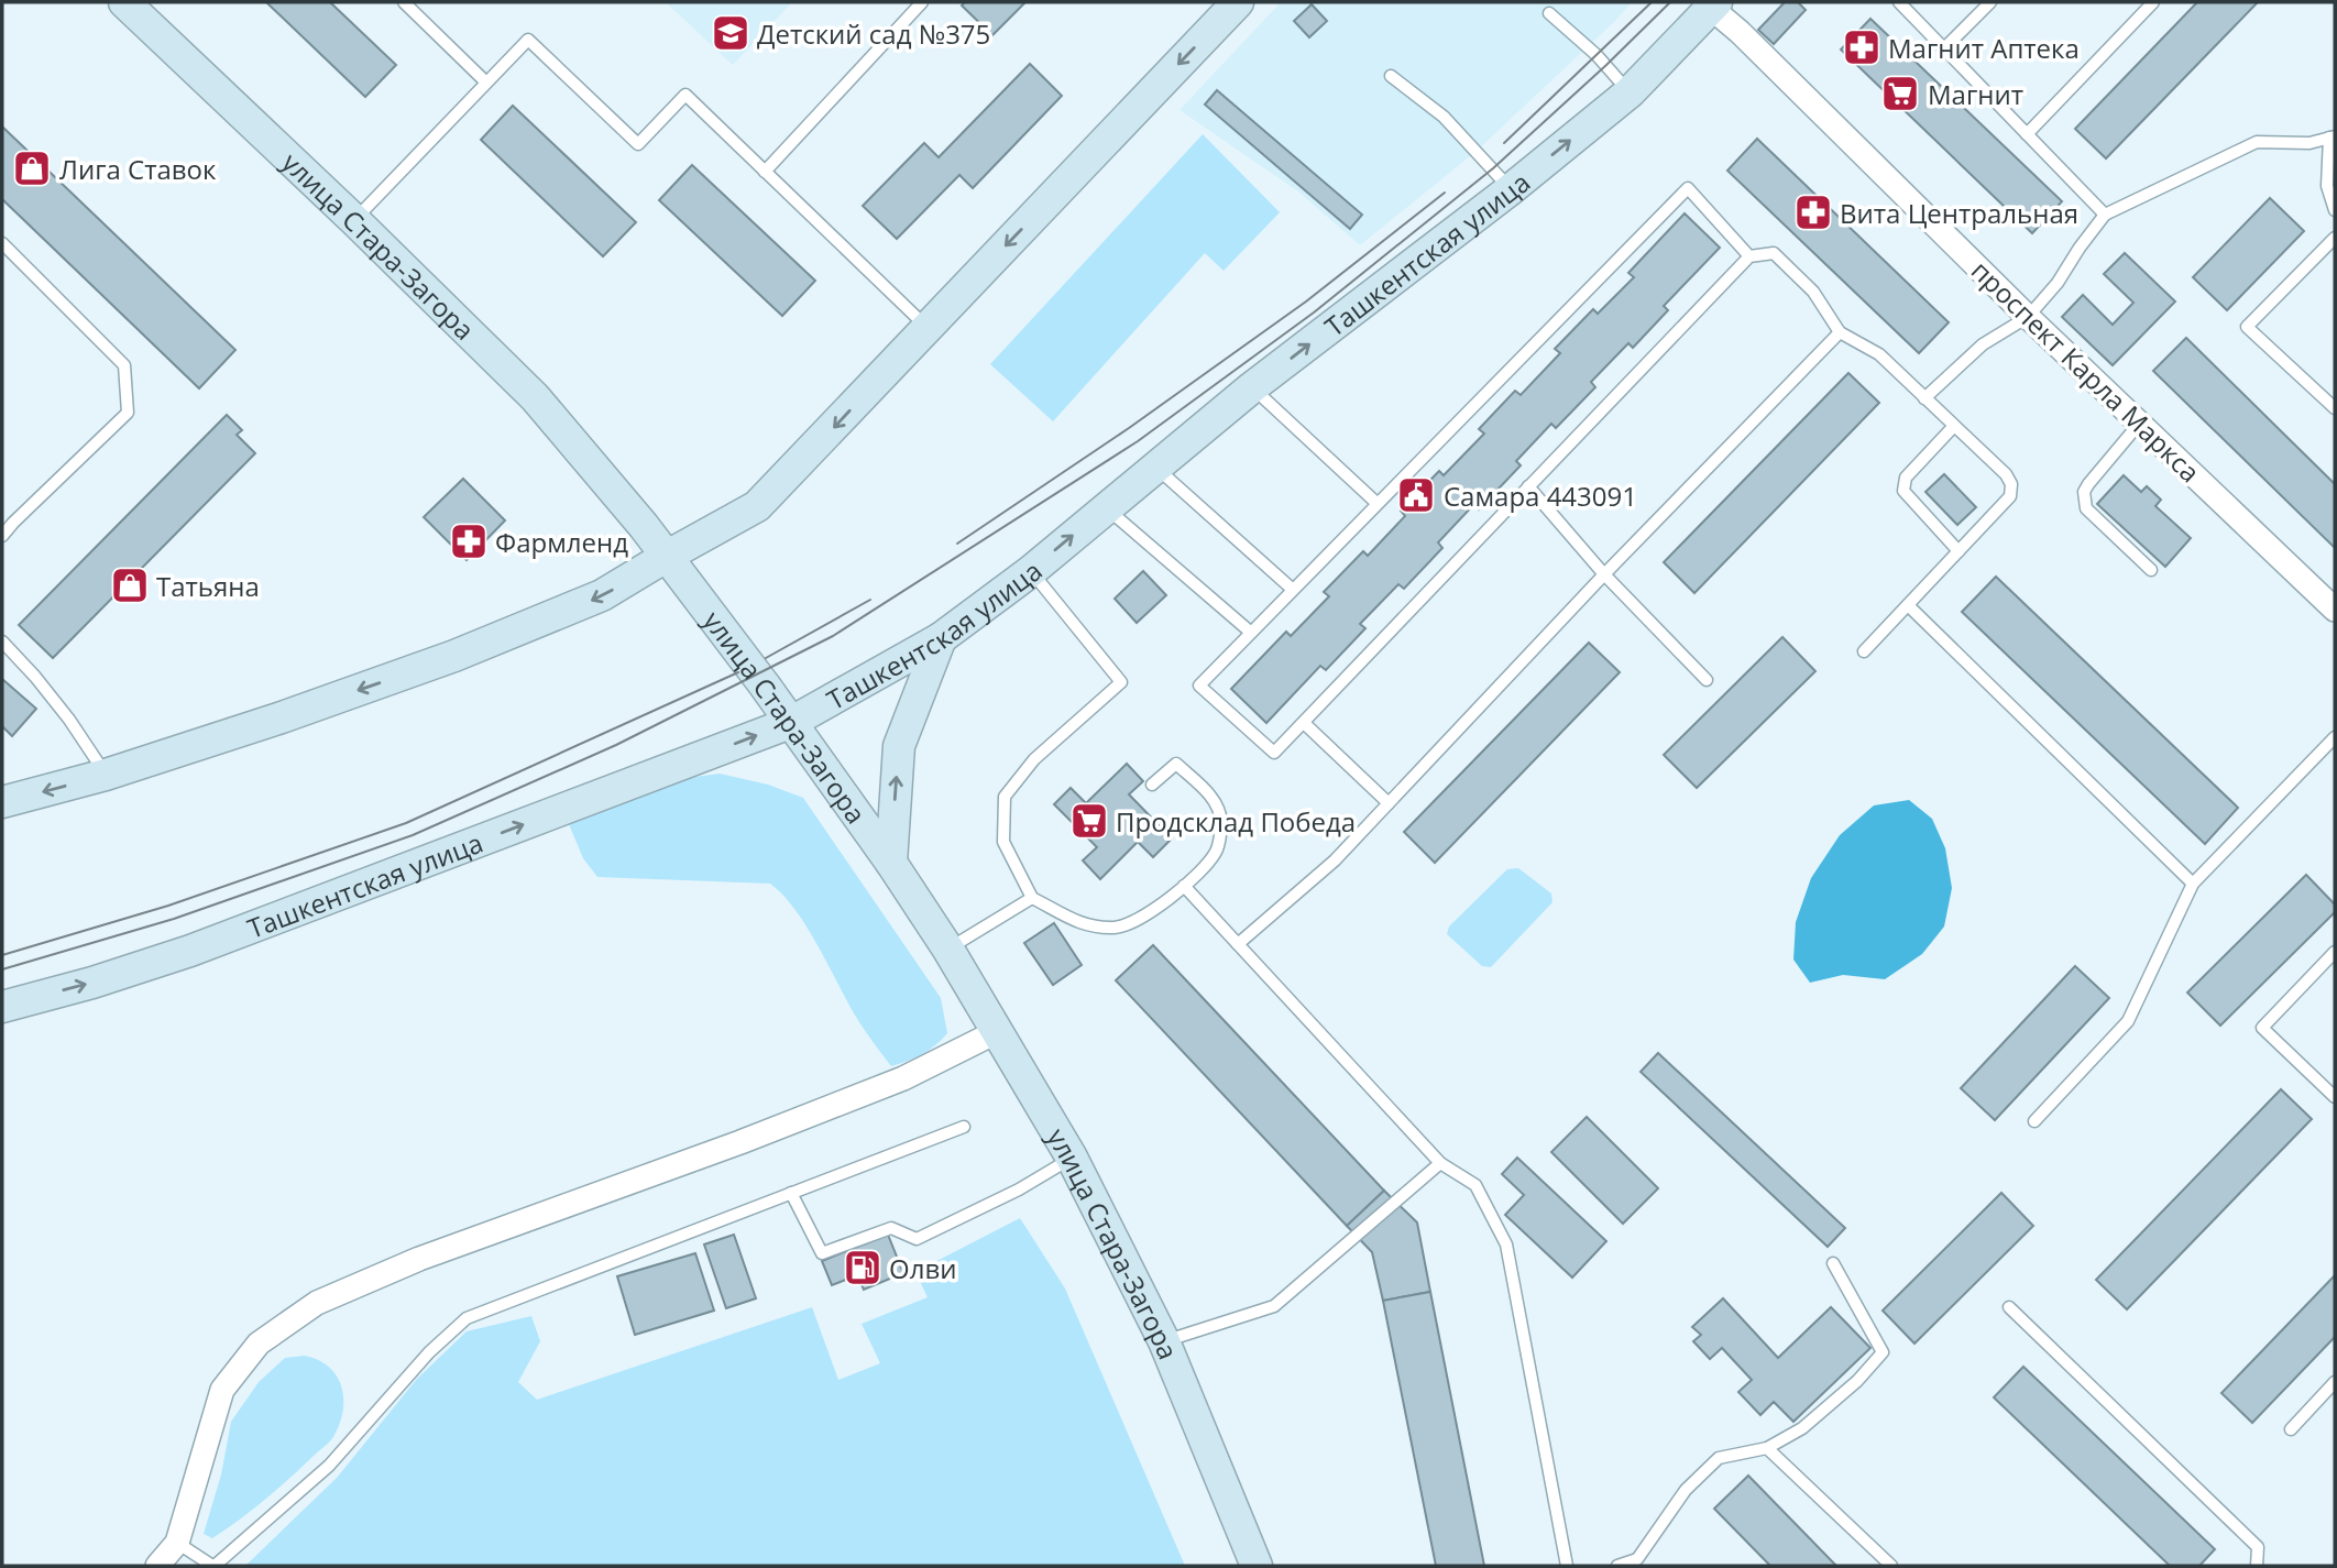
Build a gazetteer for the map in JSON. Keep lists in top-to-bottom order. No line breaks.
{"streets":{"main road":["улица Стара-Загора","Ташкентская улица"],"street":["проспект Карла Маркса"]},"crossings":[["улица Стара-Загора","Ташкентская улица"],["Ташкентская улица","проспект Карла Маркса"]],"places":{"school or university":["Детский сад №375"],"pharmacy":["Магнит Аптека","Вита Центральная","Фармленд"],"supermarket":["Магнит","Продсклад Победа"],"shop":["Лига Ставок","Татьяна"],"public building":["Самара 443091"],"fuel station":["Олви"]}}
